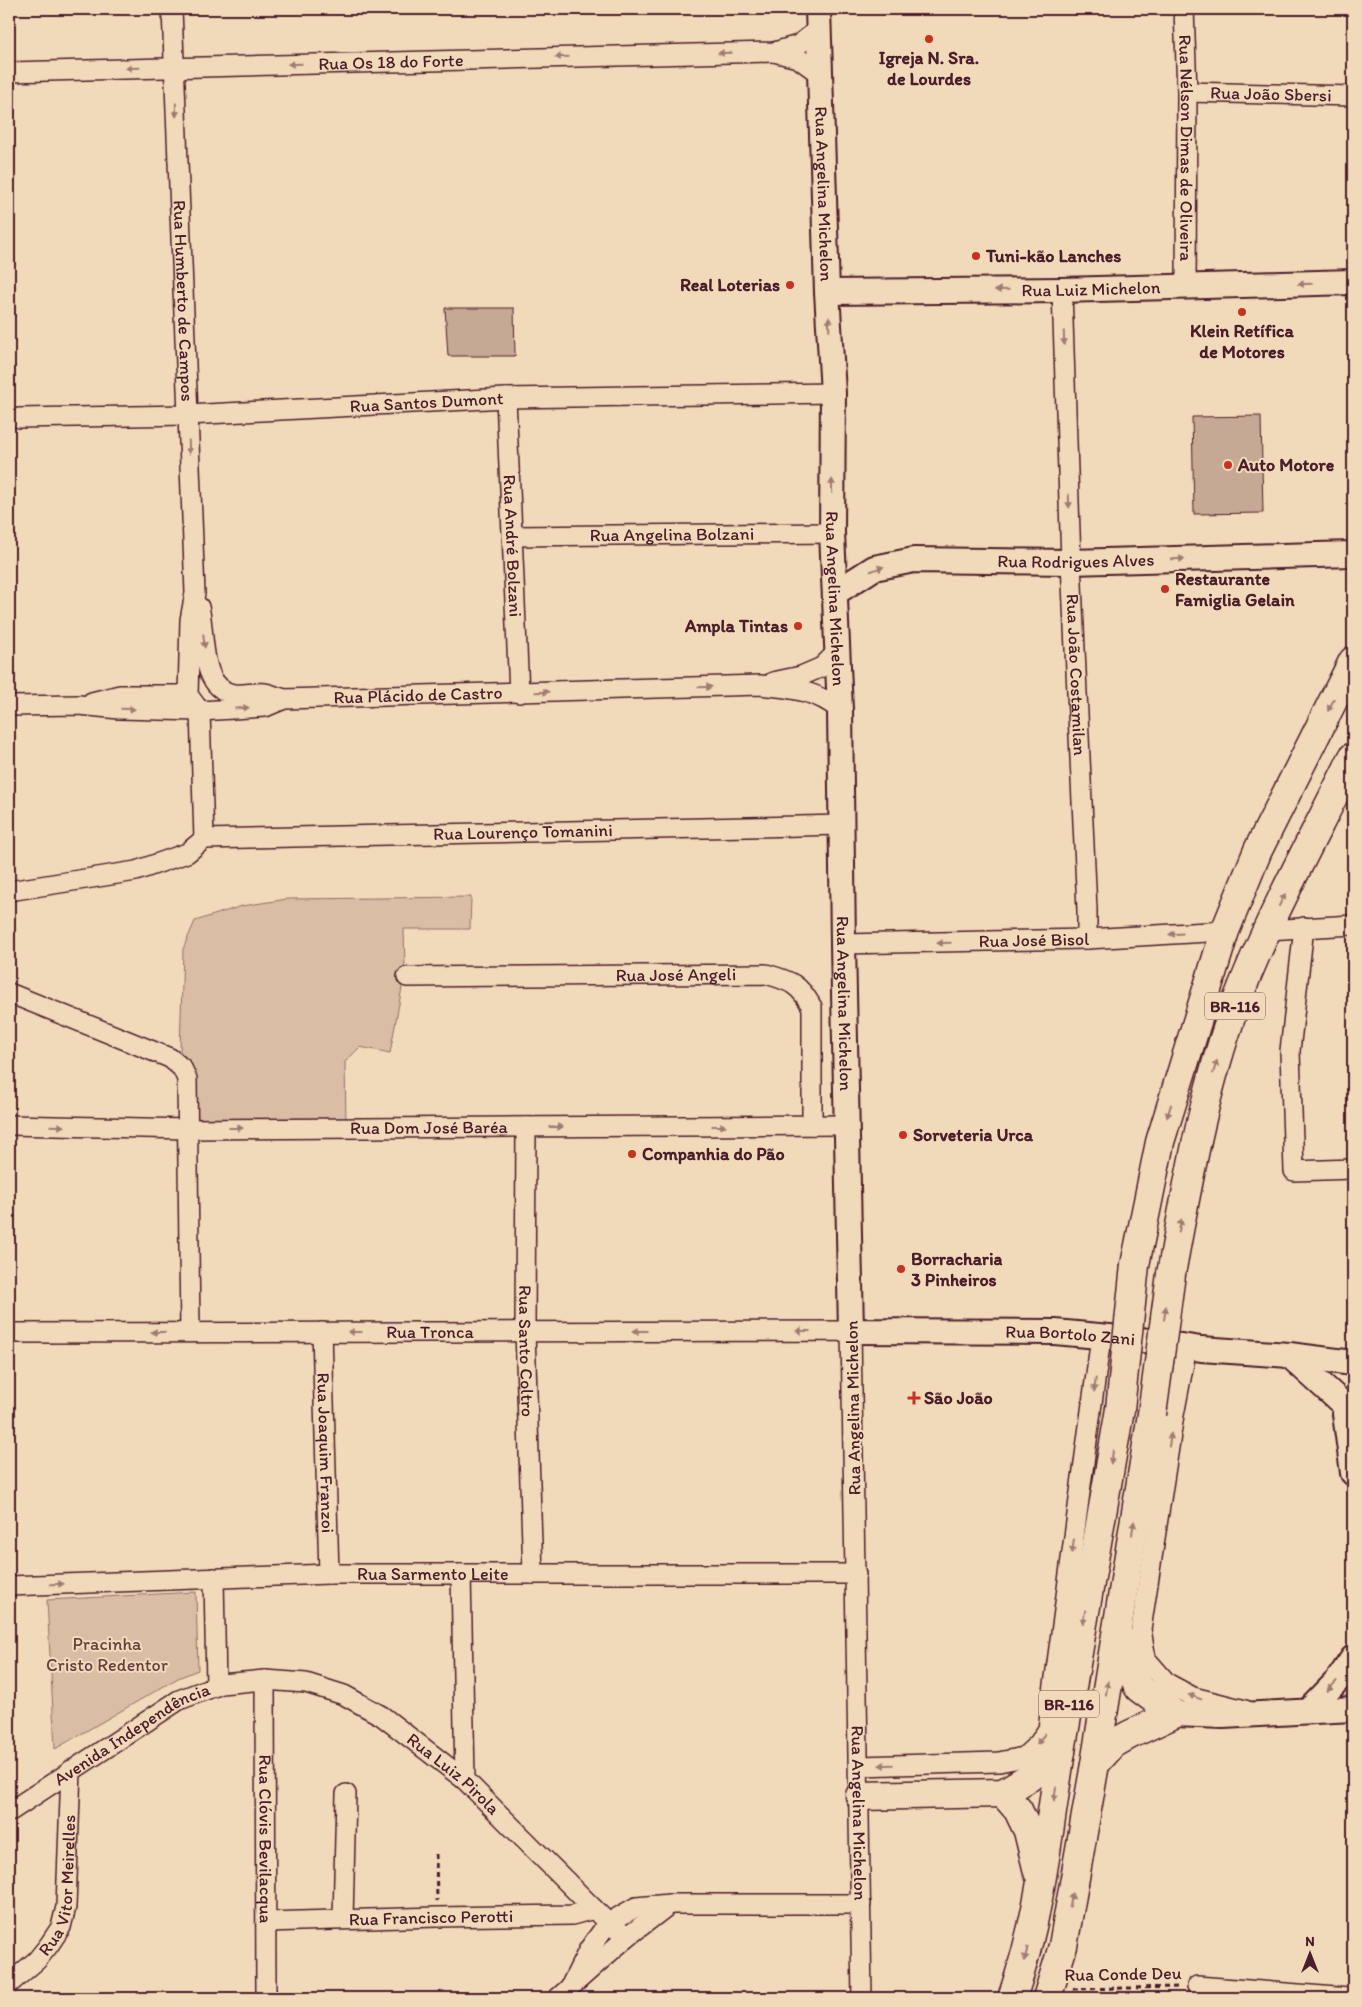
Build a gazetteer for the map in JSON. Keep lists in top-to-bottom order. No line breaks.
{"streets":{"highway":["BR-116"],"main road":["Rua Angelina Michelon","Rua Luiz Michelon","Rua Rodrigues Alves","Rua Bortolo Zani"],"street":["Rua Os 18 do Forte","Rua João Sbersi","Rua Nélson Dimas de Oliveira","Rua Humberto de Campos","Rua Santos Dumont","Rua Angelina Bolzani","Rua André Bolzani","Rua João Costamilan","Rua Plácido de Castro","Rua Lourenço Tomanini","Rua José Bisol","Rua José Angeli","Rua Dom José Baréa","Rua Tronca","Rua Santo Coltro","Rua Joaquim Franzoi","Rua Sarmento Leite","Avenida Independência","Rua Luiz Pirola","Rua Clóvis Bevilacqua","Rua Vitor Meirelles","Rua Francisco Perotti"],"path":["Rua Conde Deu"]},"crossings":[["Rua Os 18 do Forte","Rua Angelina Michelon"],["Rua Os 18 do Forte","Rua Humberto de Campos"],["Rua João Sbersi","Rua Nélson Dimas de Oliveira"],["Rua Nélson Dimas de Oliveira","Rua Luiz Michelon"],["Rua Angelina Michelon","Rua Luiz Michelon"],["Rua Angelina Michelon","Rua Santos Dumont"],["Rua Angelina Michelon","Rua Angelina Bolzani"],["Rua Angelina Michelon","Rua Rodrigues Alves"],["Rua Angelina Michelon","Rua Plácido de Castro"],["Rua Angelina Michelon","Rua Lourenço Tomanini"],["Rua Angelina Michelon","Rua José Bisol"],["Rua Angelina Michelon","Rua Dom José Baréa"],["Rua Angelina Michelon","Rua Tronca"],["Rua Angelina Michelon","Rua Bortolo Zani"],["Rua Angelina Michelon","Rua Sarmento Leite"],["Rua Luiz Michelon","Rua João Costamilan"],["Rua Humberto de Campos","Rua Santos Dumont"],["Rua Humberto de Campos","Rua Plácido de Castro"],["Rua Santos Dumont","Rua André Bolzani"],["Rua Angelina Bolzani","Rua André Bolzani"],["Rua André Bolzani","Rua Plácido de Castro"],["Rua Rodrigues Alves","Rua João Costamilan"],["Rua João Costamilan","Rua José Bisol"],["Rua José Bisol","BR-116"],["Rua José Angeli","Rua Dom José Baréa"],["BR-116","Rua Conde Deu"],["Rua Dom José Baréa","Rua Santo Coltro"],["Rua Tronca","Rua Bortolo Zani"],["Rua Tronca","Rua Santo Coltro"],["Rua Tronca","Rua Joaquim Franzoi"],["Rua Santo Coltro","Rua Sarmento Leite"],["Rua Joaquim Franzoi","Rua Sarmento Leite"],["Avenida Independência","Rua Luiz Pirola"],["Avenida Independência","Rua Clóvis Bevilacqua"],["Avenida Independência","Rua Vitor Meirelles"],["Rua Luiz Pirola","Rua Clóvis Bevilacqua"],["Rua Luiz Pirola","Rua Francisco Perotti"],["Rua Clóvis Bevilacqua","Rua Francisco Perotti"]],"one_way":["Rua Os 18 do Forte","Rua Luiz Michelon","Rua Rodrigues Alves","Rua João Costamilan","Rua José Bisol","Rua Dom José Baréa","Rua Tronca"],"parks":["Pracinha Cristo Redentor"],"places":{"other":["Igreja N. Sra. de Lourdes","Tuni-kão Lanches","Real Loterias","Klein Retífica de Motores","Auto Motore","Restaurante Famiglia Gelain","Ampla Tintas","Sorveteria Urca","Companhia do Pão","Borracharia 3 Pinheiros"],"health":["São João"]},"north":"top"}
